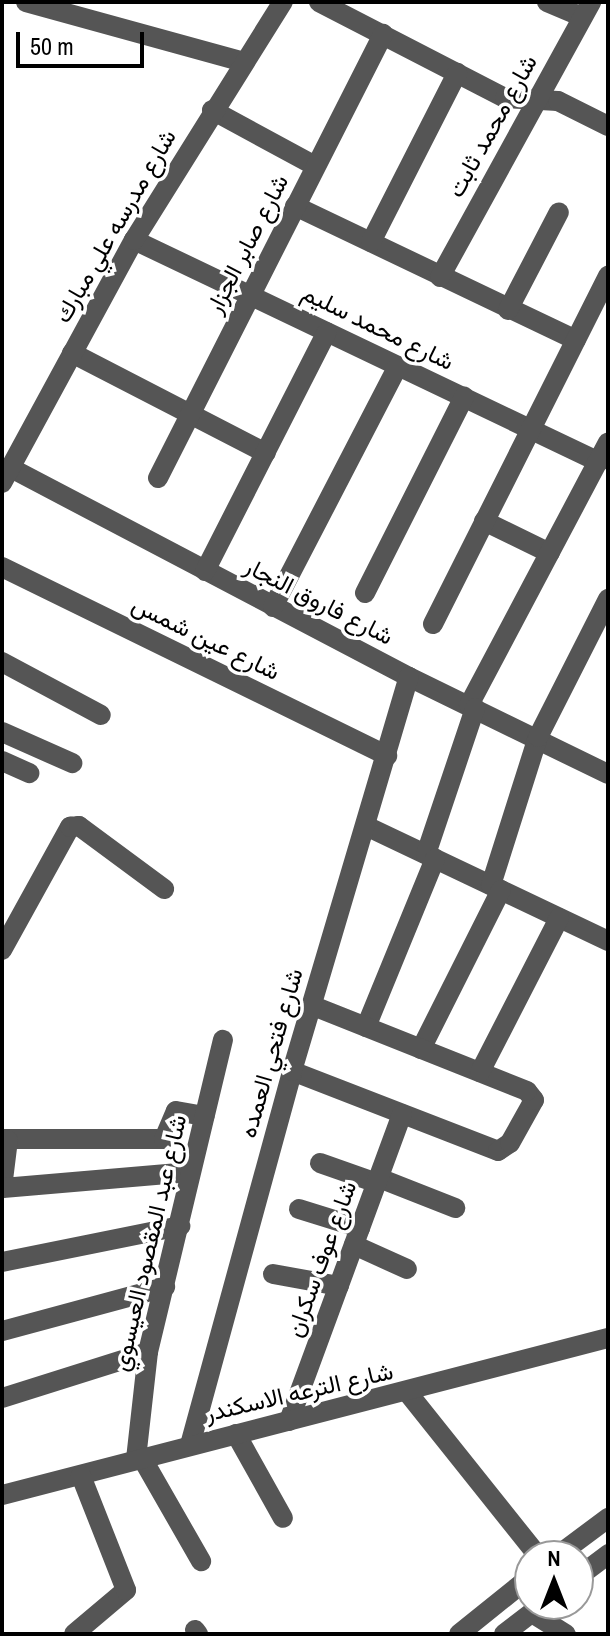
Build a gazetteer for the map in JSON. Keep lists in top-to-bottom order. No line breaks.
{"streets":{"street":["شارع محمد ثابت","شارع مدرسه علي مبارك","شارع صابر الجزار","شارع محمد سليم","شارع فاروق النجار","شارع عين شمس","شارع فتحي العمده","شارع عبد المقصود العيسوي","شارع عوف سكران","شارع الترعه الاسكندر"]},"crossings":[["شارع مدرسه علي مبارك","شارع محمد سليم"],["شارع مدرسه علي مبارك","شارع فاروق النجار"],["شارع صابر الجزار","شارع محمد سليم"],["شارع فاروق النجار","شارع فتحي العمده"],["شارع عين شمس","شارع فتحي العمده"],["شارع فتحي العمده","شارع الترعه الاسكندر"],["شارع عبد المقصود العيسوي","شارع الترعه الاسكندر"],["شارع عوف سكران","شارع الترعه الاسكندر"]],"scale_bar":"50 m","north":"top"}
